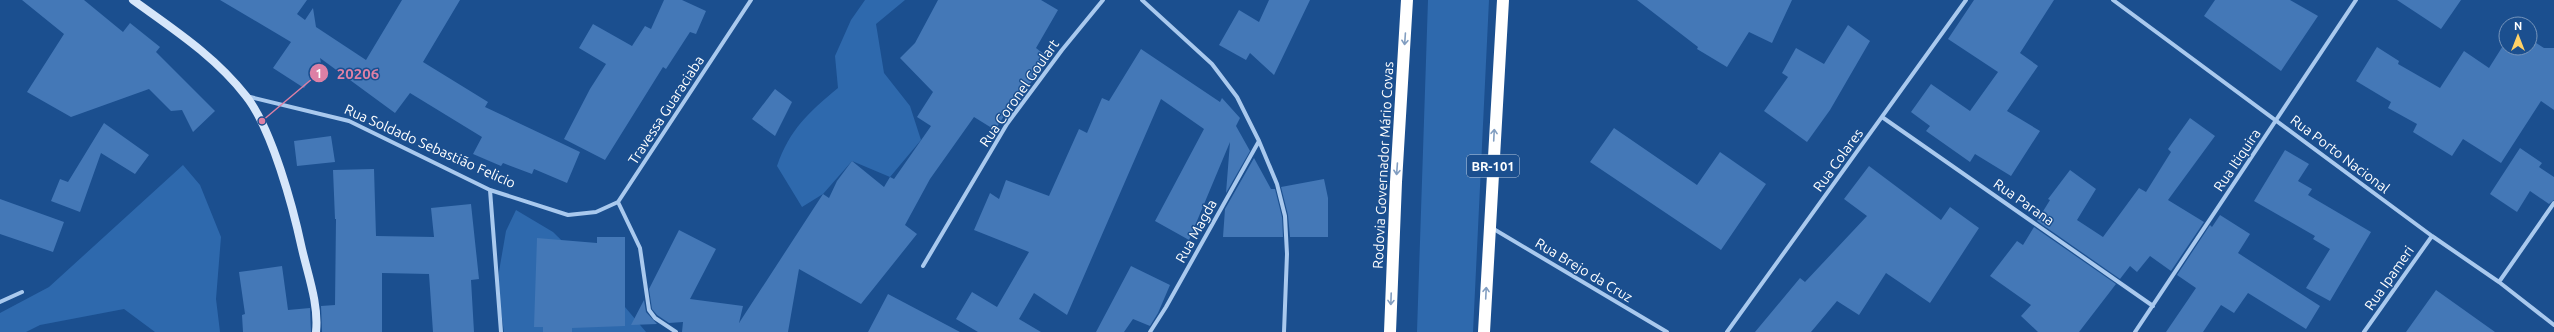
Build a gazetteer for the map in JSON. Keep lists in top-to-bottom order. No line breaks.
{"streets":{"highway":["Rodovia Governador Mário Covas","BR-101"],"street":["Rua Coronel Goulart","Travessa Guaraciaba","Rua Soldado Sebastião Felicio","Rua Porto Nacional","Rua Colares","Rua Itiquira","Rua Parana","Rua Magda","Rua Brejo da Cruz","Rua Ipameri"]},"crossings":[["Travessa Guaraciaba","Rua Soldado Sebastião Felicio"],["Rua Porto Nacional","Rua Itiquira"],["Rua Porto Nacional","Rua Ipameri"],["Rua Colares","Rua Parana"],["Rua Itiquira","Rua Parana"],["BR-101","Rua Brejo da Cruz"]],"places":["20206"],"north":"top"}
